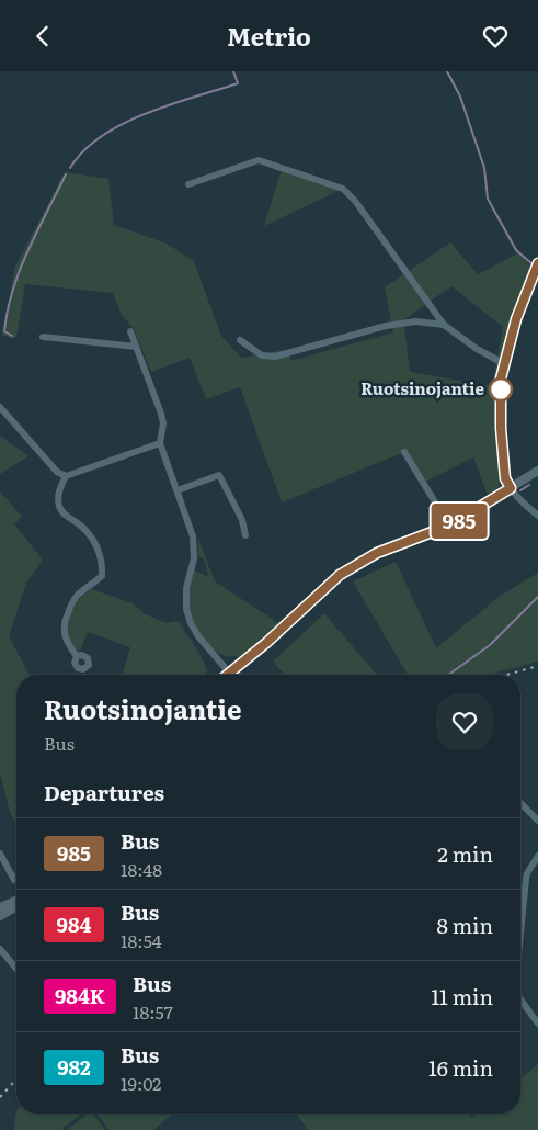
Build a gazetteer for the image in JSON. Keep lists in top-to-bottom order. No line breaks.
{"places":["Ruotsinojantie"],"lines":["bus line 985"],"page":{"header":"Metrio","on_map":"985","heading":[["Ruotsinojantie","Bus"],"Departures"],"list":[{"mark":"985","name":"Bus","note":"18:48","value":"2 min"},{"mark":"984","name":"Bus","note":"18:54","value":"8 min"},{"mark":"984K","name":"Bus","note":"18:57","value":"11 min"},{"mark":"982","name":"Bus","note":"19:02","value":"16 min"}]}}
